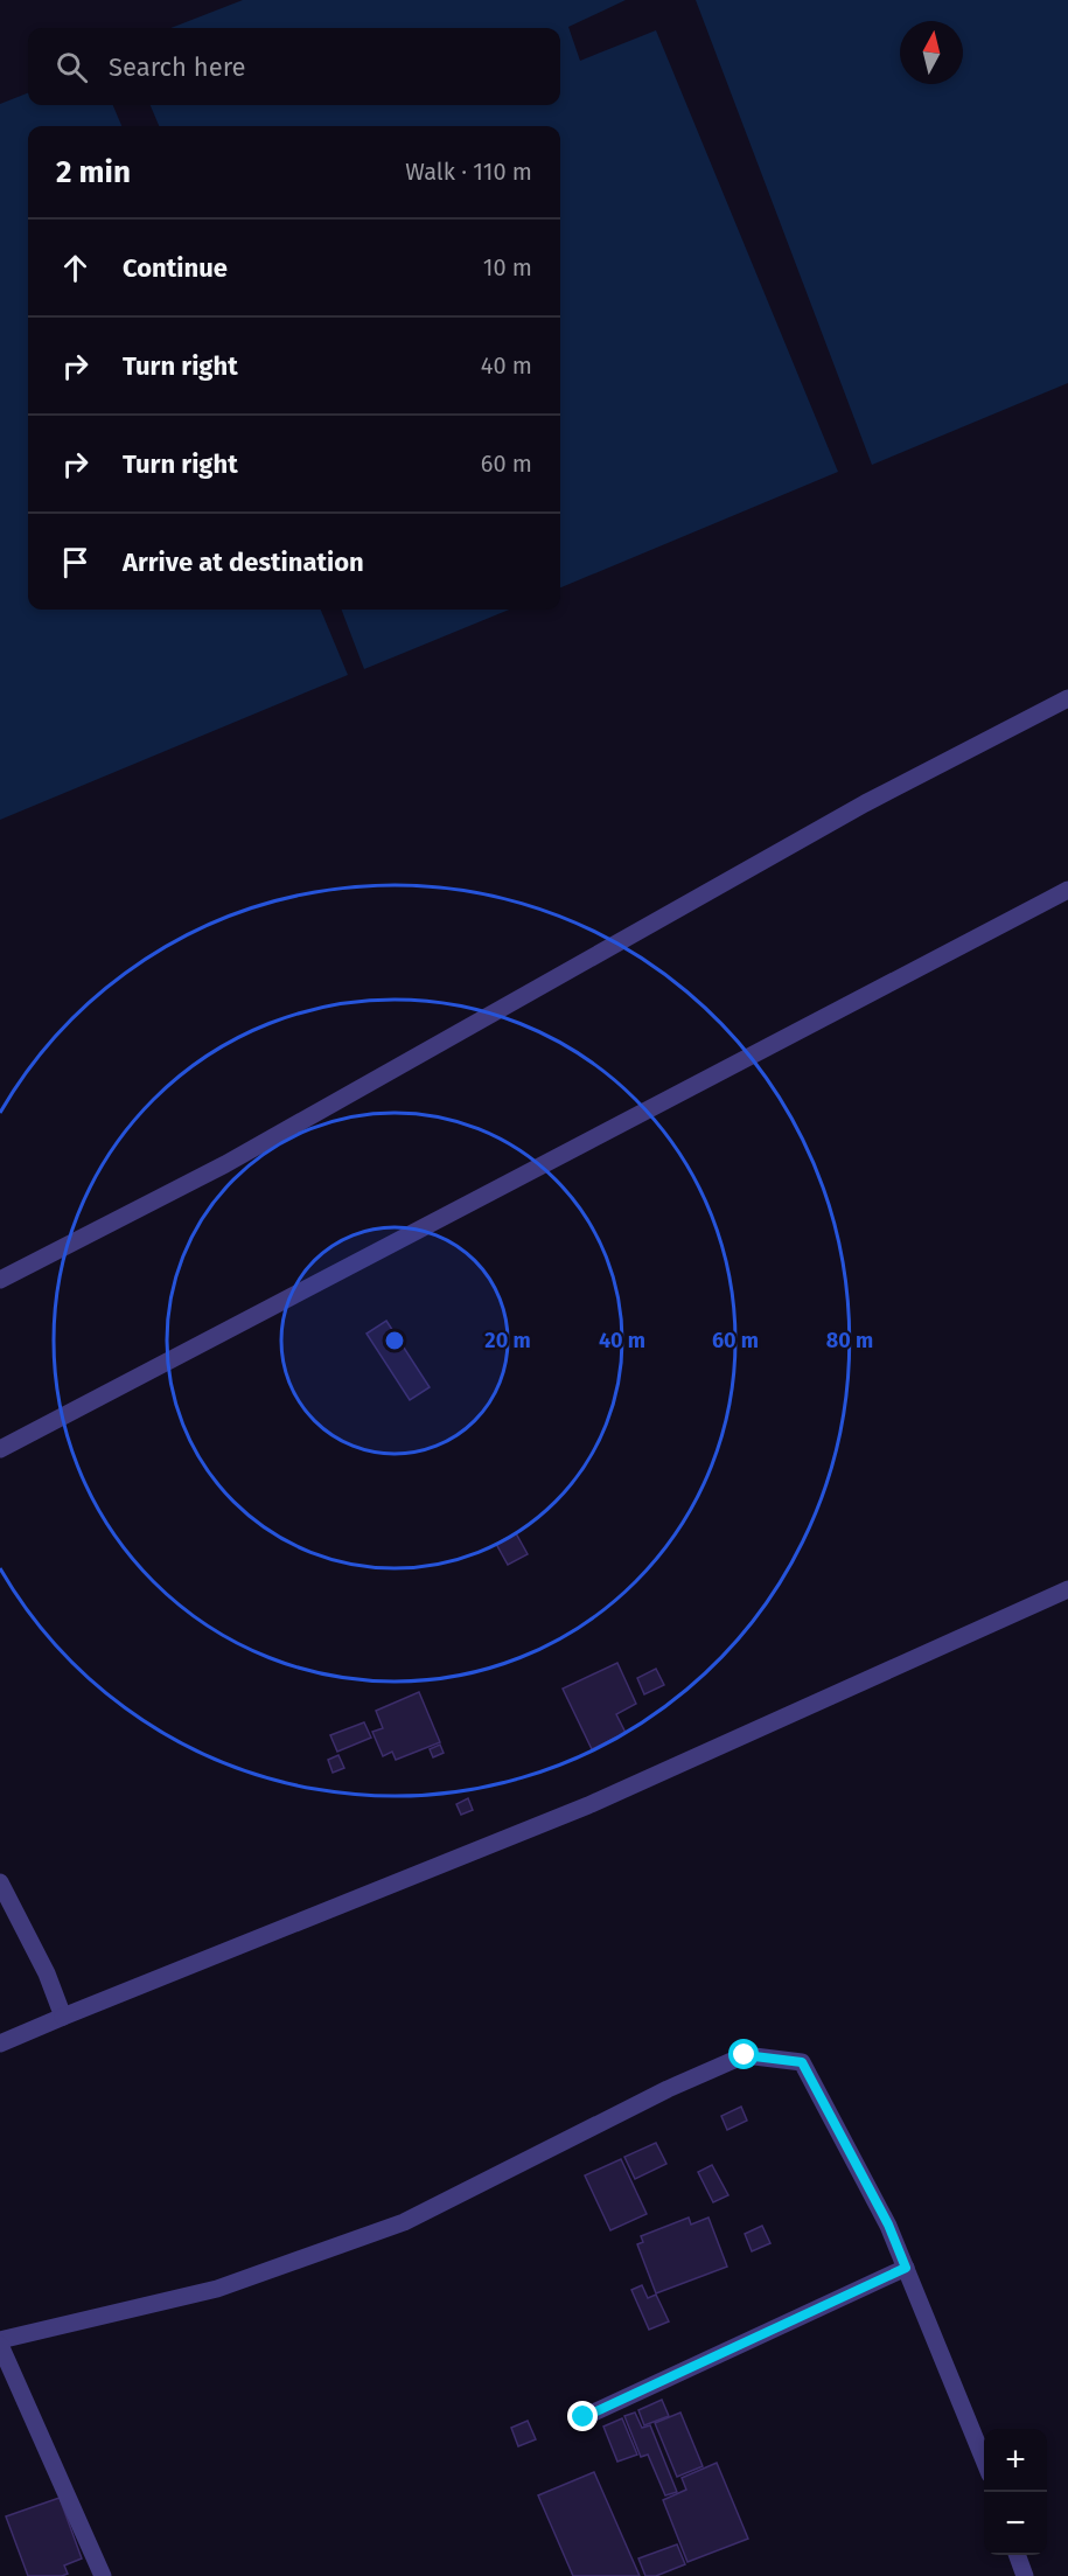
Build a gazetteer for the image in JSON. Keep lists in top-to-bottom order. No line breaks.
{"north":"top","page":{"search":"Search here","heading":["2 min","Walk · 110 m"],"list":[["Continue","10 m"],["Turn right","40 m"],["Turn right","60 m"],"Arrive at destination"],"map_buttons":["+","−"]},"rings":["20 m","40 m","60 m","80 m"]}
